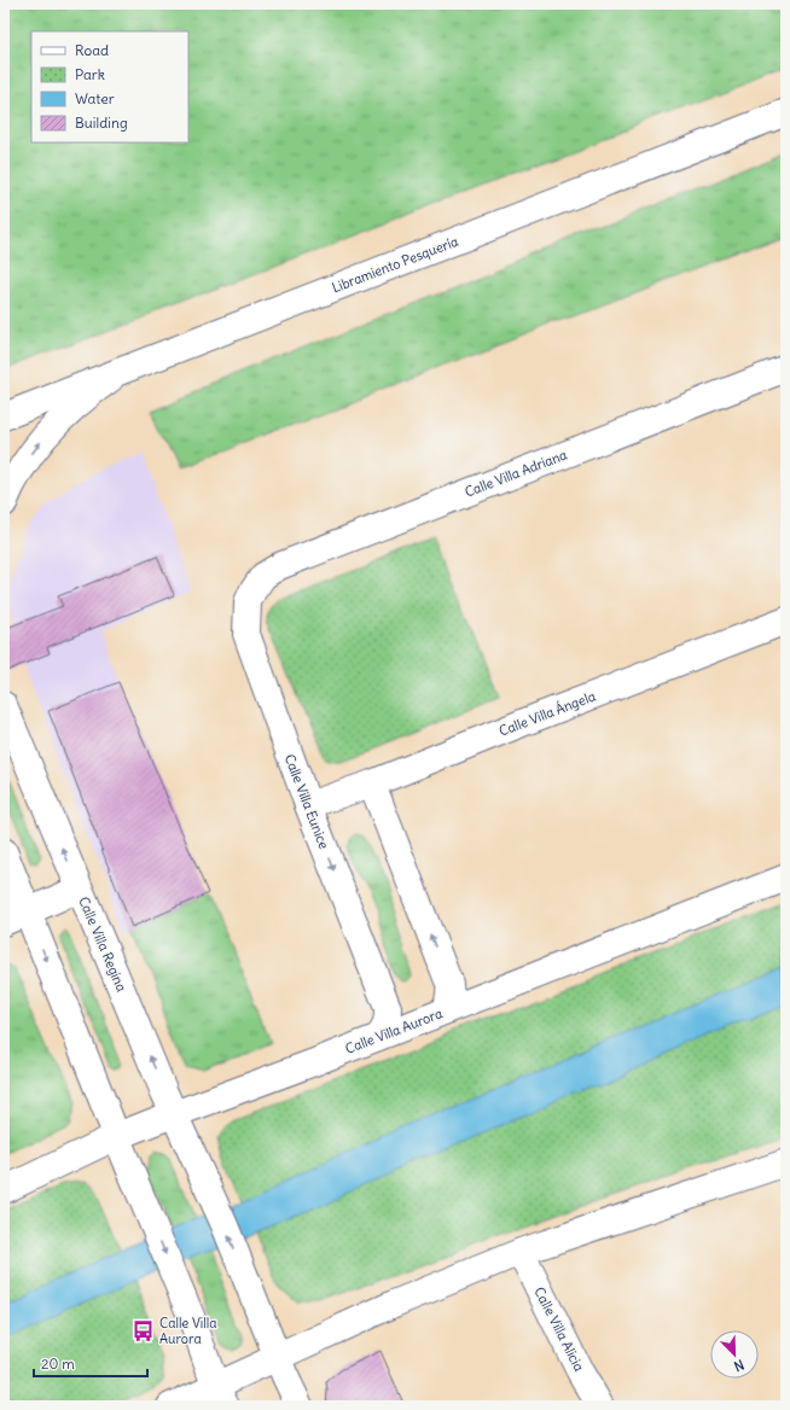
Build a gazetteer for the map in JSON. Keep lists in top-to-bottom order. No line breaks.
{"streets":{"street":["Libramiento Pesquería","Calle Villa Adriana","Calle Villa Ángela","Calle Villa Eunice","Calle Villa Regina","Calle Villa Aurora","Calle Villa Alicia"]},"crossings":[["Calle Villa Adriana","Calle Villa Eunice"],["Calle Villa Ángela","Calle Villa Eunice"],["Calle Villa Regina","Calle Villa Aurora"]],"places":{"bus stop":["Calle Villa Aurora"]},"legend":["Road","Park","Water","Building"],"scale_bar":"20 m","north":"bottom right"}
